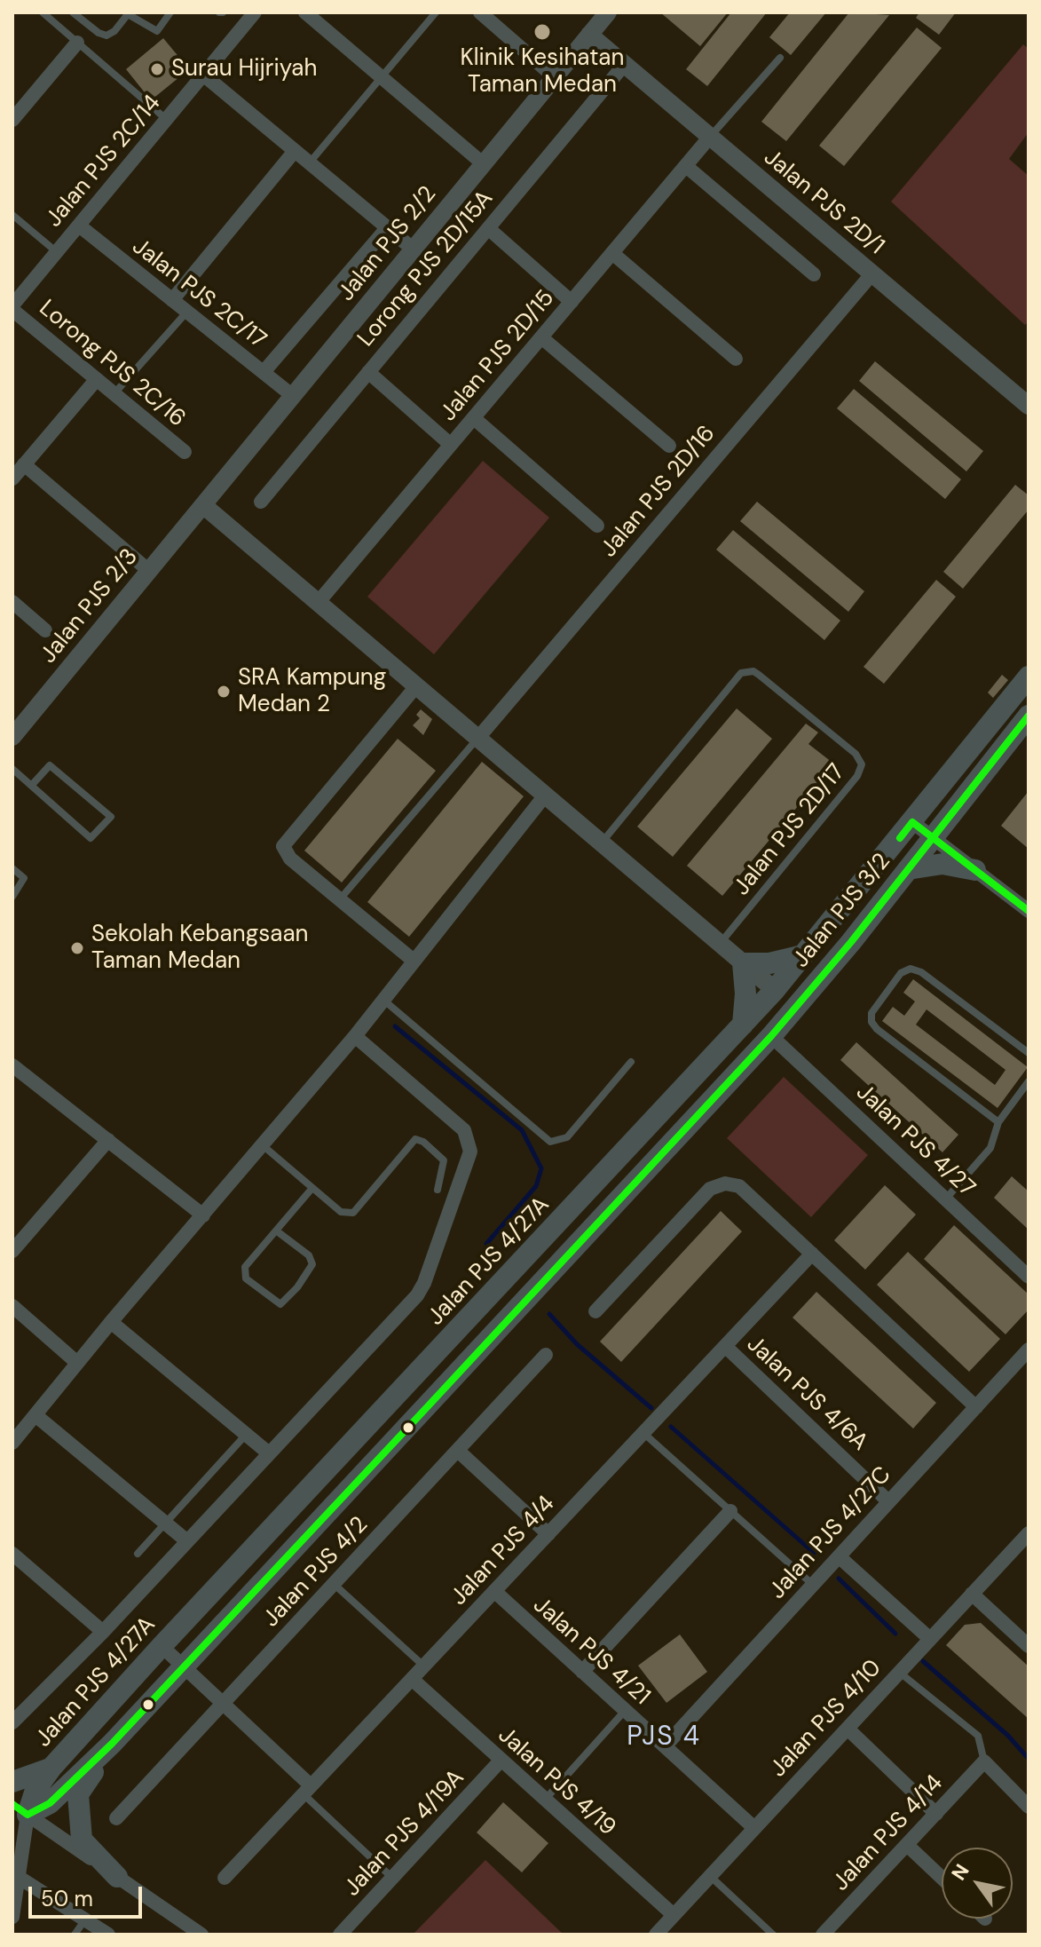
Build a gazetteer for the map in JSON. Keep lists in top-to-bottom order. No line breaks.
{"streets":{"main road":["Jalan PJS 3/2","Jalan PJS 4/27A"],"street":["Jalan PJS 2C/14","Jalan PJS 2D/1","Jalan PJS 2/2","Lorong PJS 2D/15A","Jalan PJS 2C/17","Jalan PJS 2D/15","Lorong PJS 2C/16","Jalan PJS 2D/16","Jalan PJS 2/3","Jalan PJS 4/27","Jalan PJS 4/6A","Jalan PJS 4/27C","Jalan PJS 4/4","Jalan PJS 4/2","Jalan PJS 4/21","Jalan PJS 4/10","Jalan PJS 4/19","Jalan PJS 4/19A","Jalan PJS 4/14"],"lane":["Jalan PJS 2D/17"]},"crossings":[["Jalan PJS 2C/14","Jalan PJS 2C/17"],["Jalan PJS 2C/14","Lorong PJS 2C/16"],["Jalan PJS 2D/1","Jalan PJS 2/2"],["Jalan PJS 2D/1","Lorong PJS 2D/15A"],["Jalan PJS 2D/1","Jalan PJS 2D/15"],["Jalan PJS 2D/1","Jalan PJS 2D/16"],["Jalan PJS 2/2","Jalan PJS 2C/17"],["Jalan PJS 2/2","Jalan PJS 2/3"],["Jalan PJS 3/2","Jalan PJS 4/27"],["Jalan PJS 3/2","Jalan PJS 4/27A"],["Jalan PJS 4/6A","Jalan PJS 4/27C"],["Jalan PJS 4/6A","Jalan PJS 4/4"],["Jalan PJS 4/27C","Jalan PJS 4/21"],["Jalan PJS 4/4","Jalan PJS 4/21"],["Jalan PJS 4/4","Jalan PJS 4/19"],["Jalan PJS 4/21","Jalan PJS 4/10"],["Jalan PJS 4/10","Jalan PJS 4/19"],["Jalan PJS 4/19","Jalan PJS 4/19A"]],"districts":["PJS 4"],"places":["Klinik Kesihatan Taman Medan","Surau Hijriyah","SRA Kampung Medan 2","Sekolah Kebangsaan Taman Medan"],"scale_bar":"50 m","north":"top left"}
